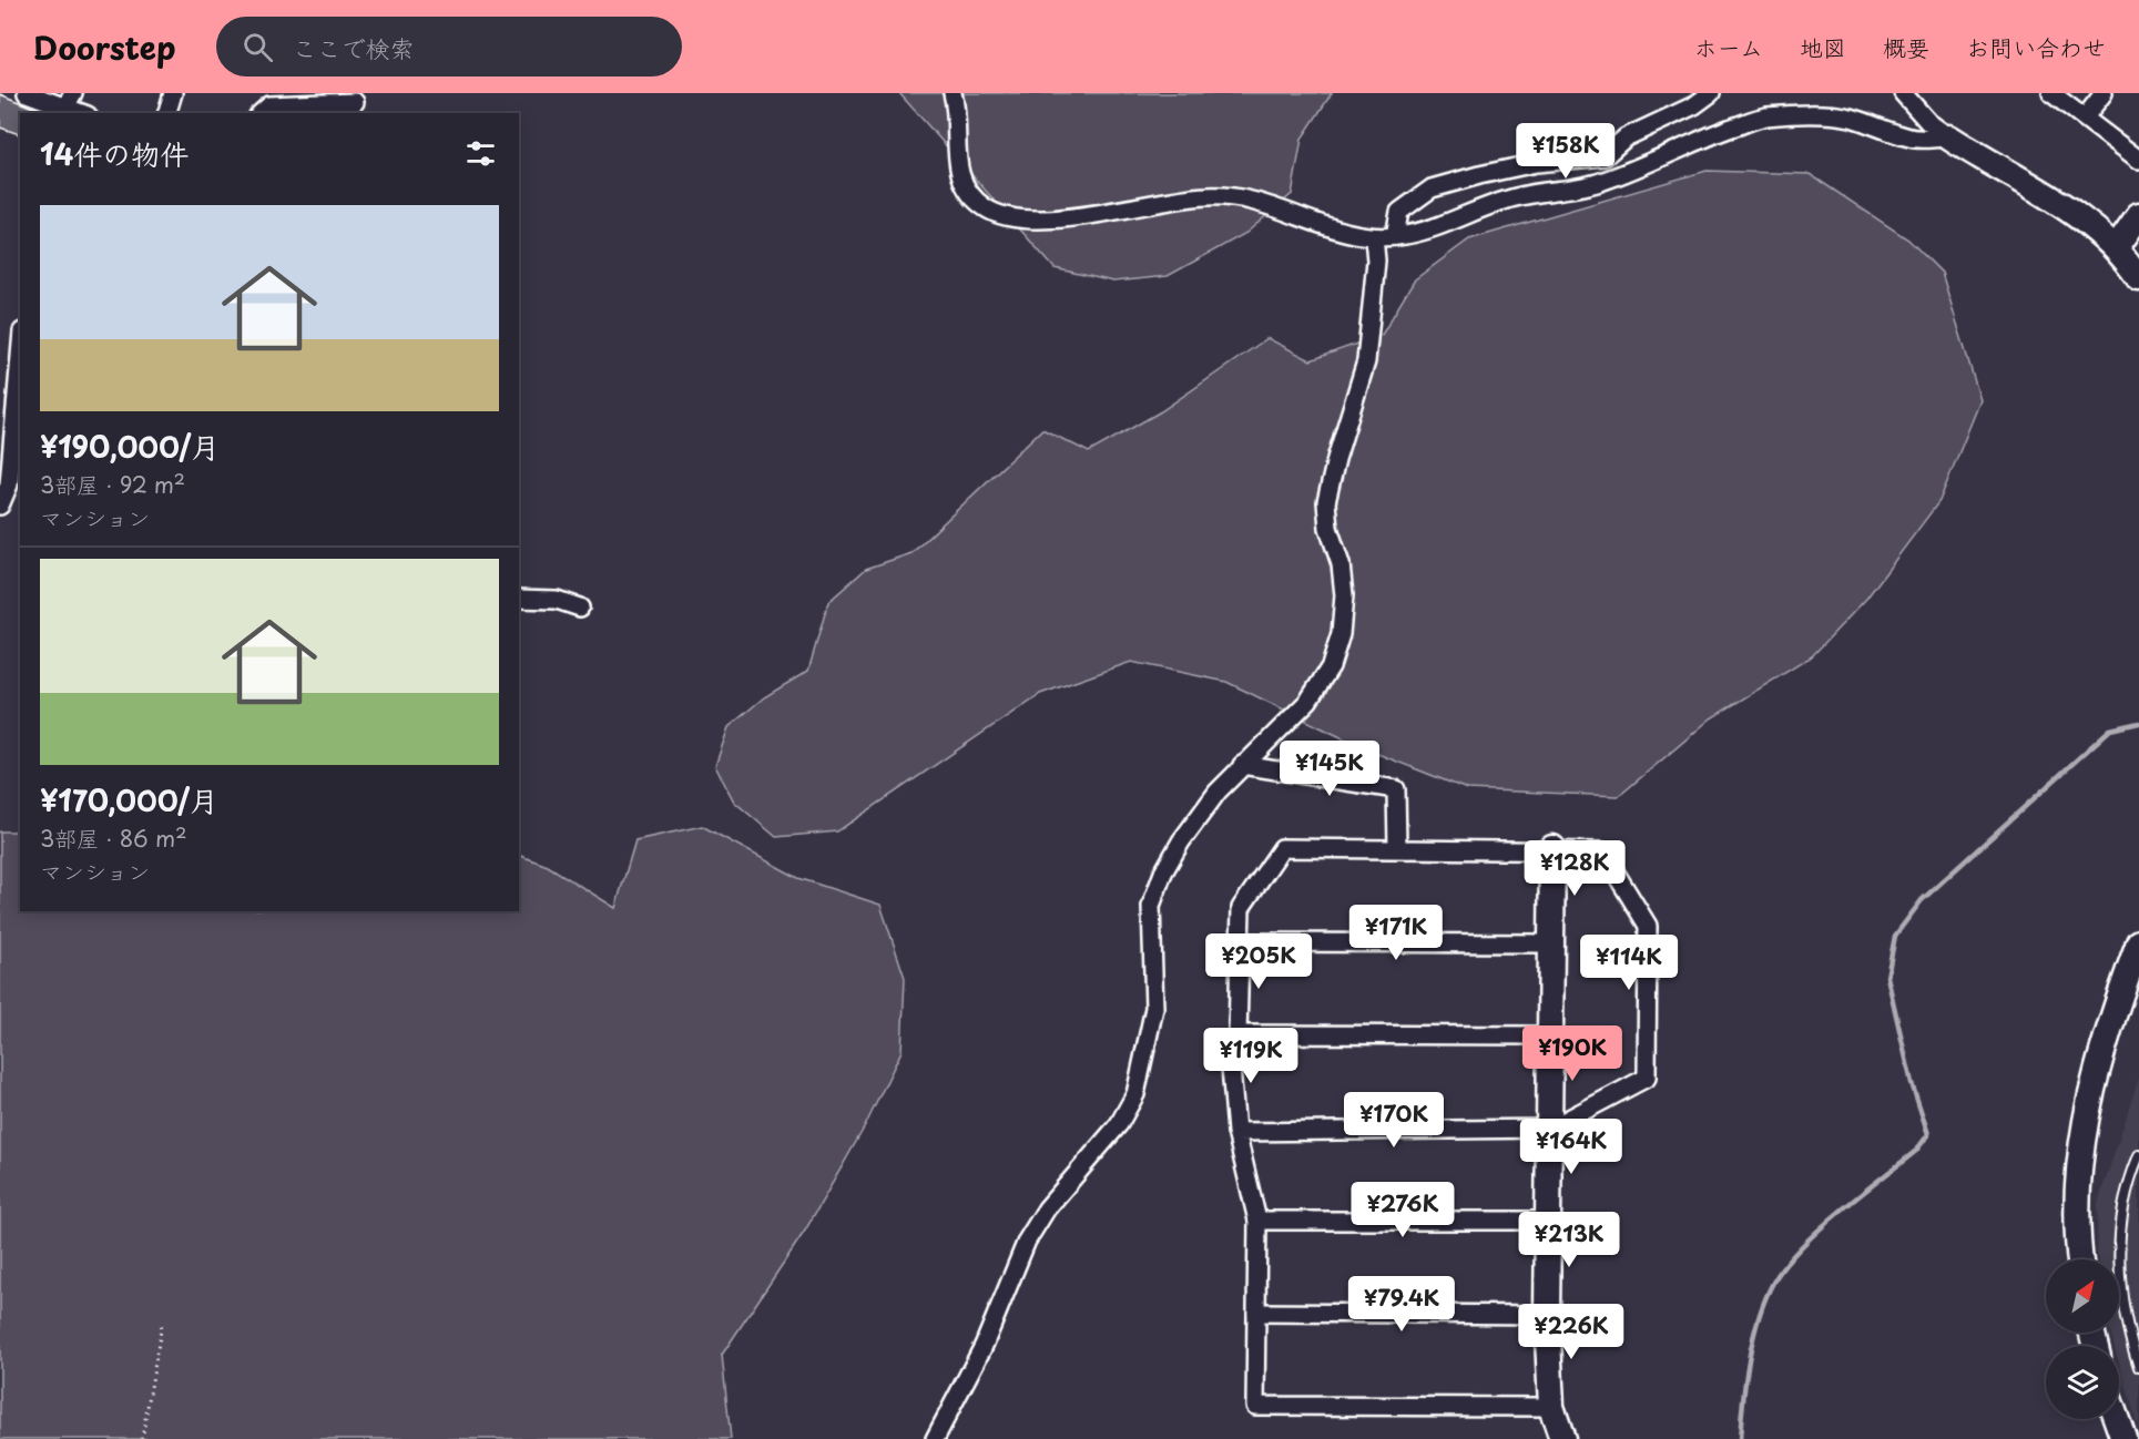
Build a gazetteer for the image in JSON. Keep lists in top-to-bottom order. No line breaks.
{"north":"top right","page":{"header":"Doorstep","search":"ここで検索","nav":["ホーム","地図","概要","お問い合わせ"],"heading":"14件の物件","price":["¥158K","¥145K","¥128K","¥171K","¥205K","¥114K","¥190K","¥119K","¥170K","¥164K","¥276K","¥213K","¥79.4K","¥226K"],"list":[{"name":"¥190,000/月","note":"3部屋 · 92 m² · マンション"},{"name":"¥170,000/月","note":"3部屋 · 86 m² · マンション"}]}}
